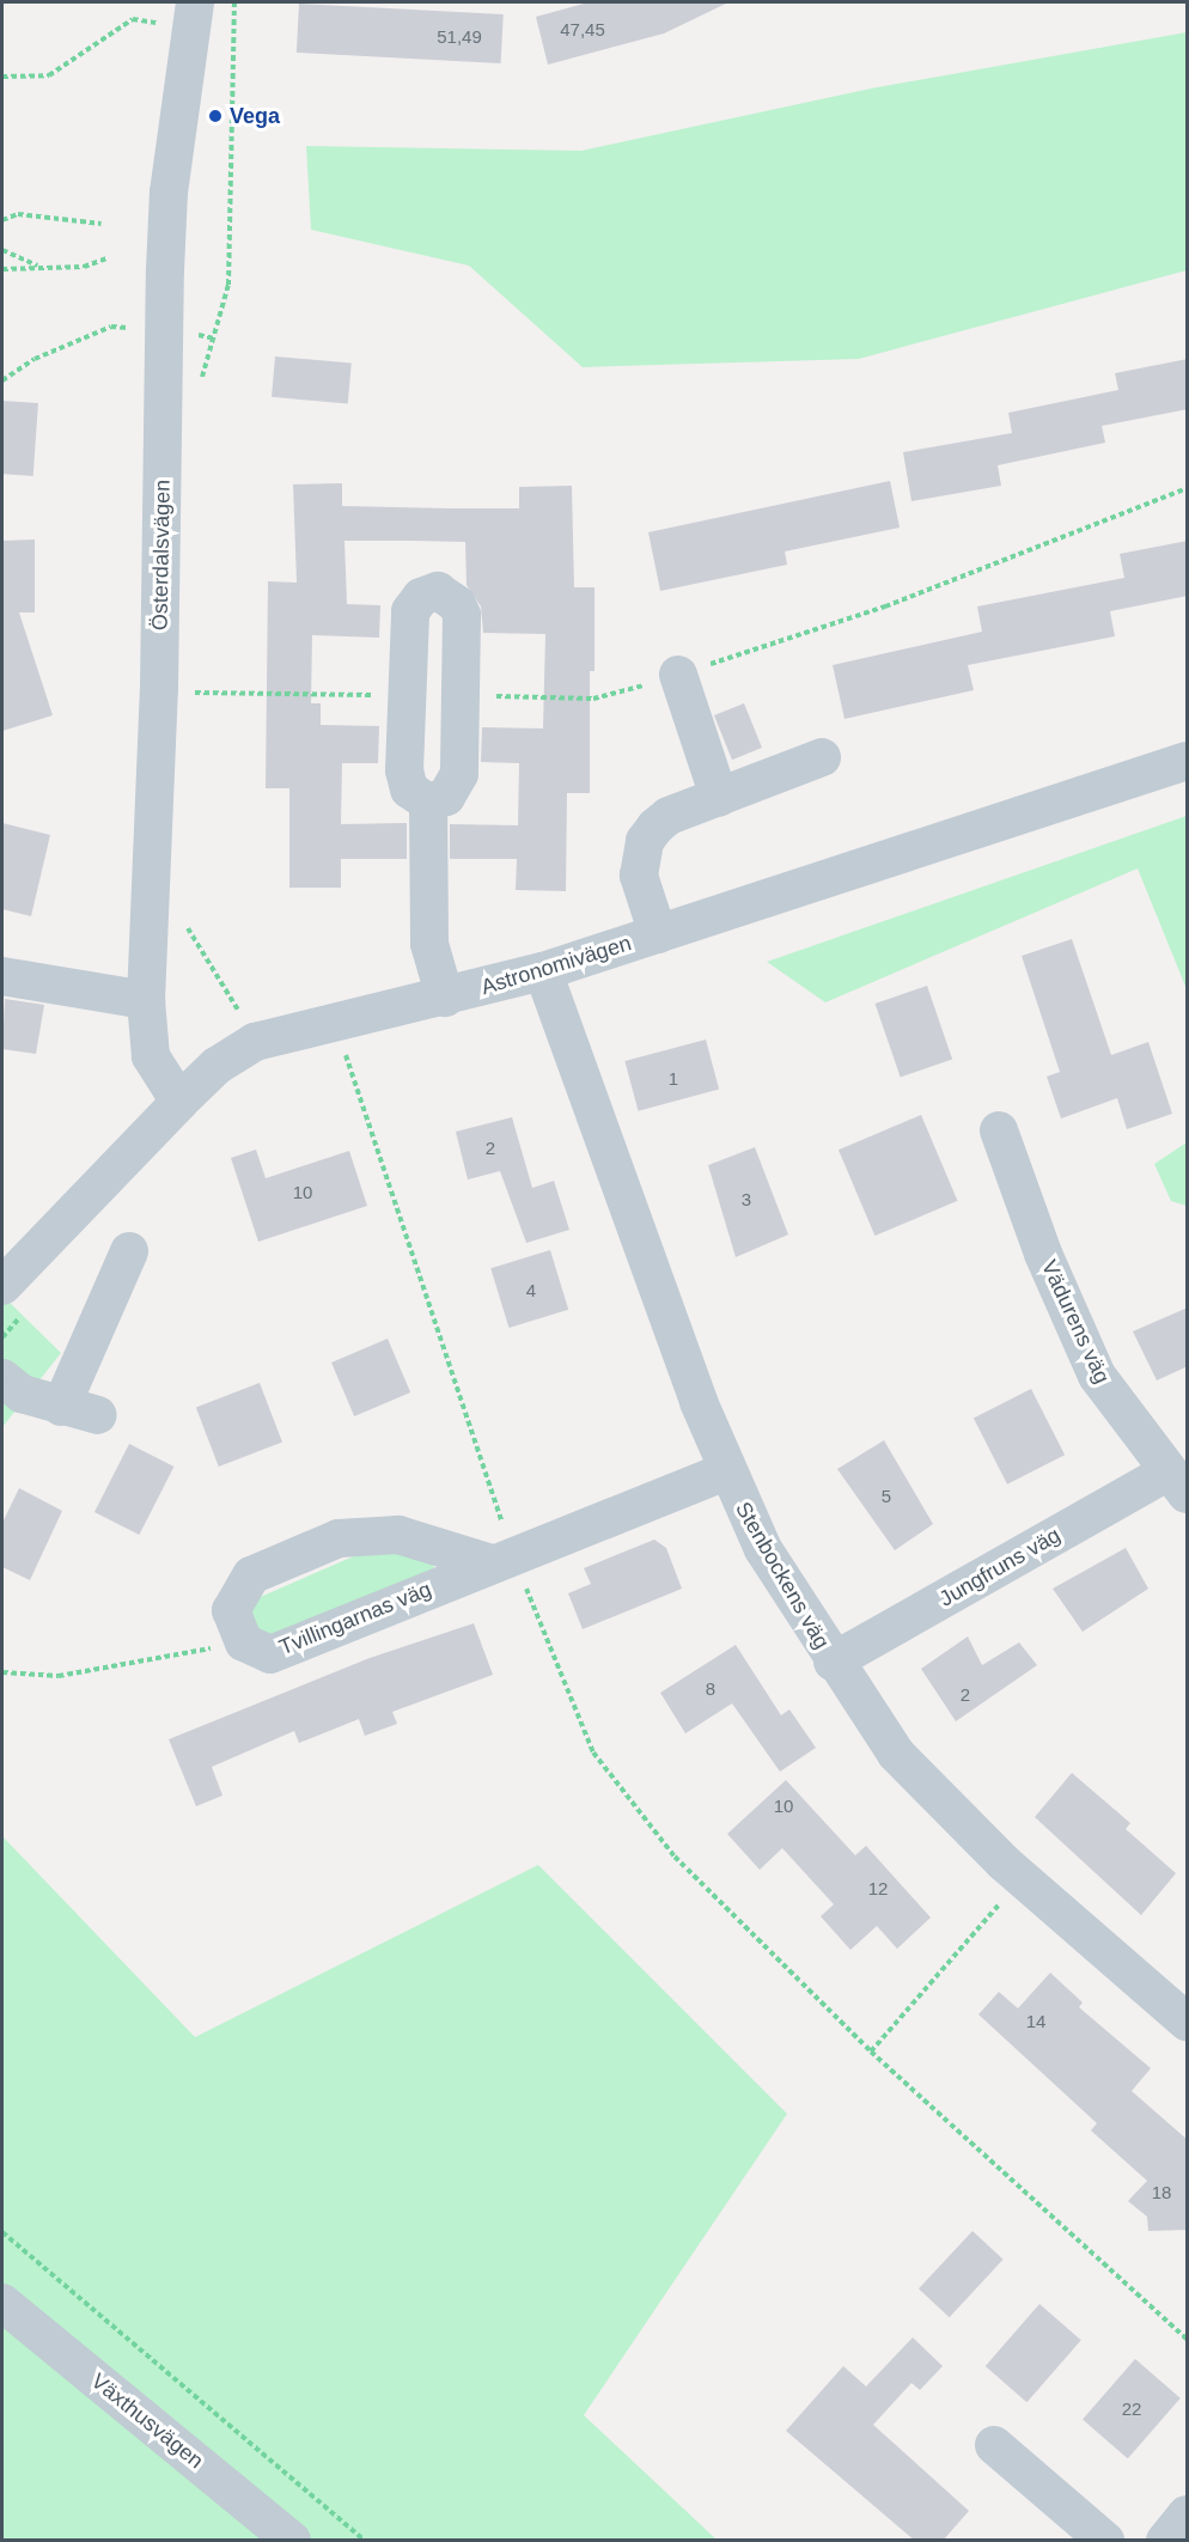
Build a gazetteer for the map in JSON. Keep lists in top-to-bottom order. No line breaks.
{"streets":{"street":["Österdalsvägen","Astronomivägen","Vädurens väg","Jungfruns väg","Stenbockens väg","Tvillingarnas väg","Växthusvägen"]},"crossings":[["Österdalsvägen","Astronomivägen"],["Astronomivägen","Stenbockens väg"],["Vädurens väg","Jungfruns väg"],["Jungfruns väg","Stenbockens väg"],["Stenbockens väg","Tvillingarnas väg"]],"places":["Vega"],"house_numbers":["47,45","51,49","1","2","10","3","4","5","8","2","10","12","14","18","22"]}
